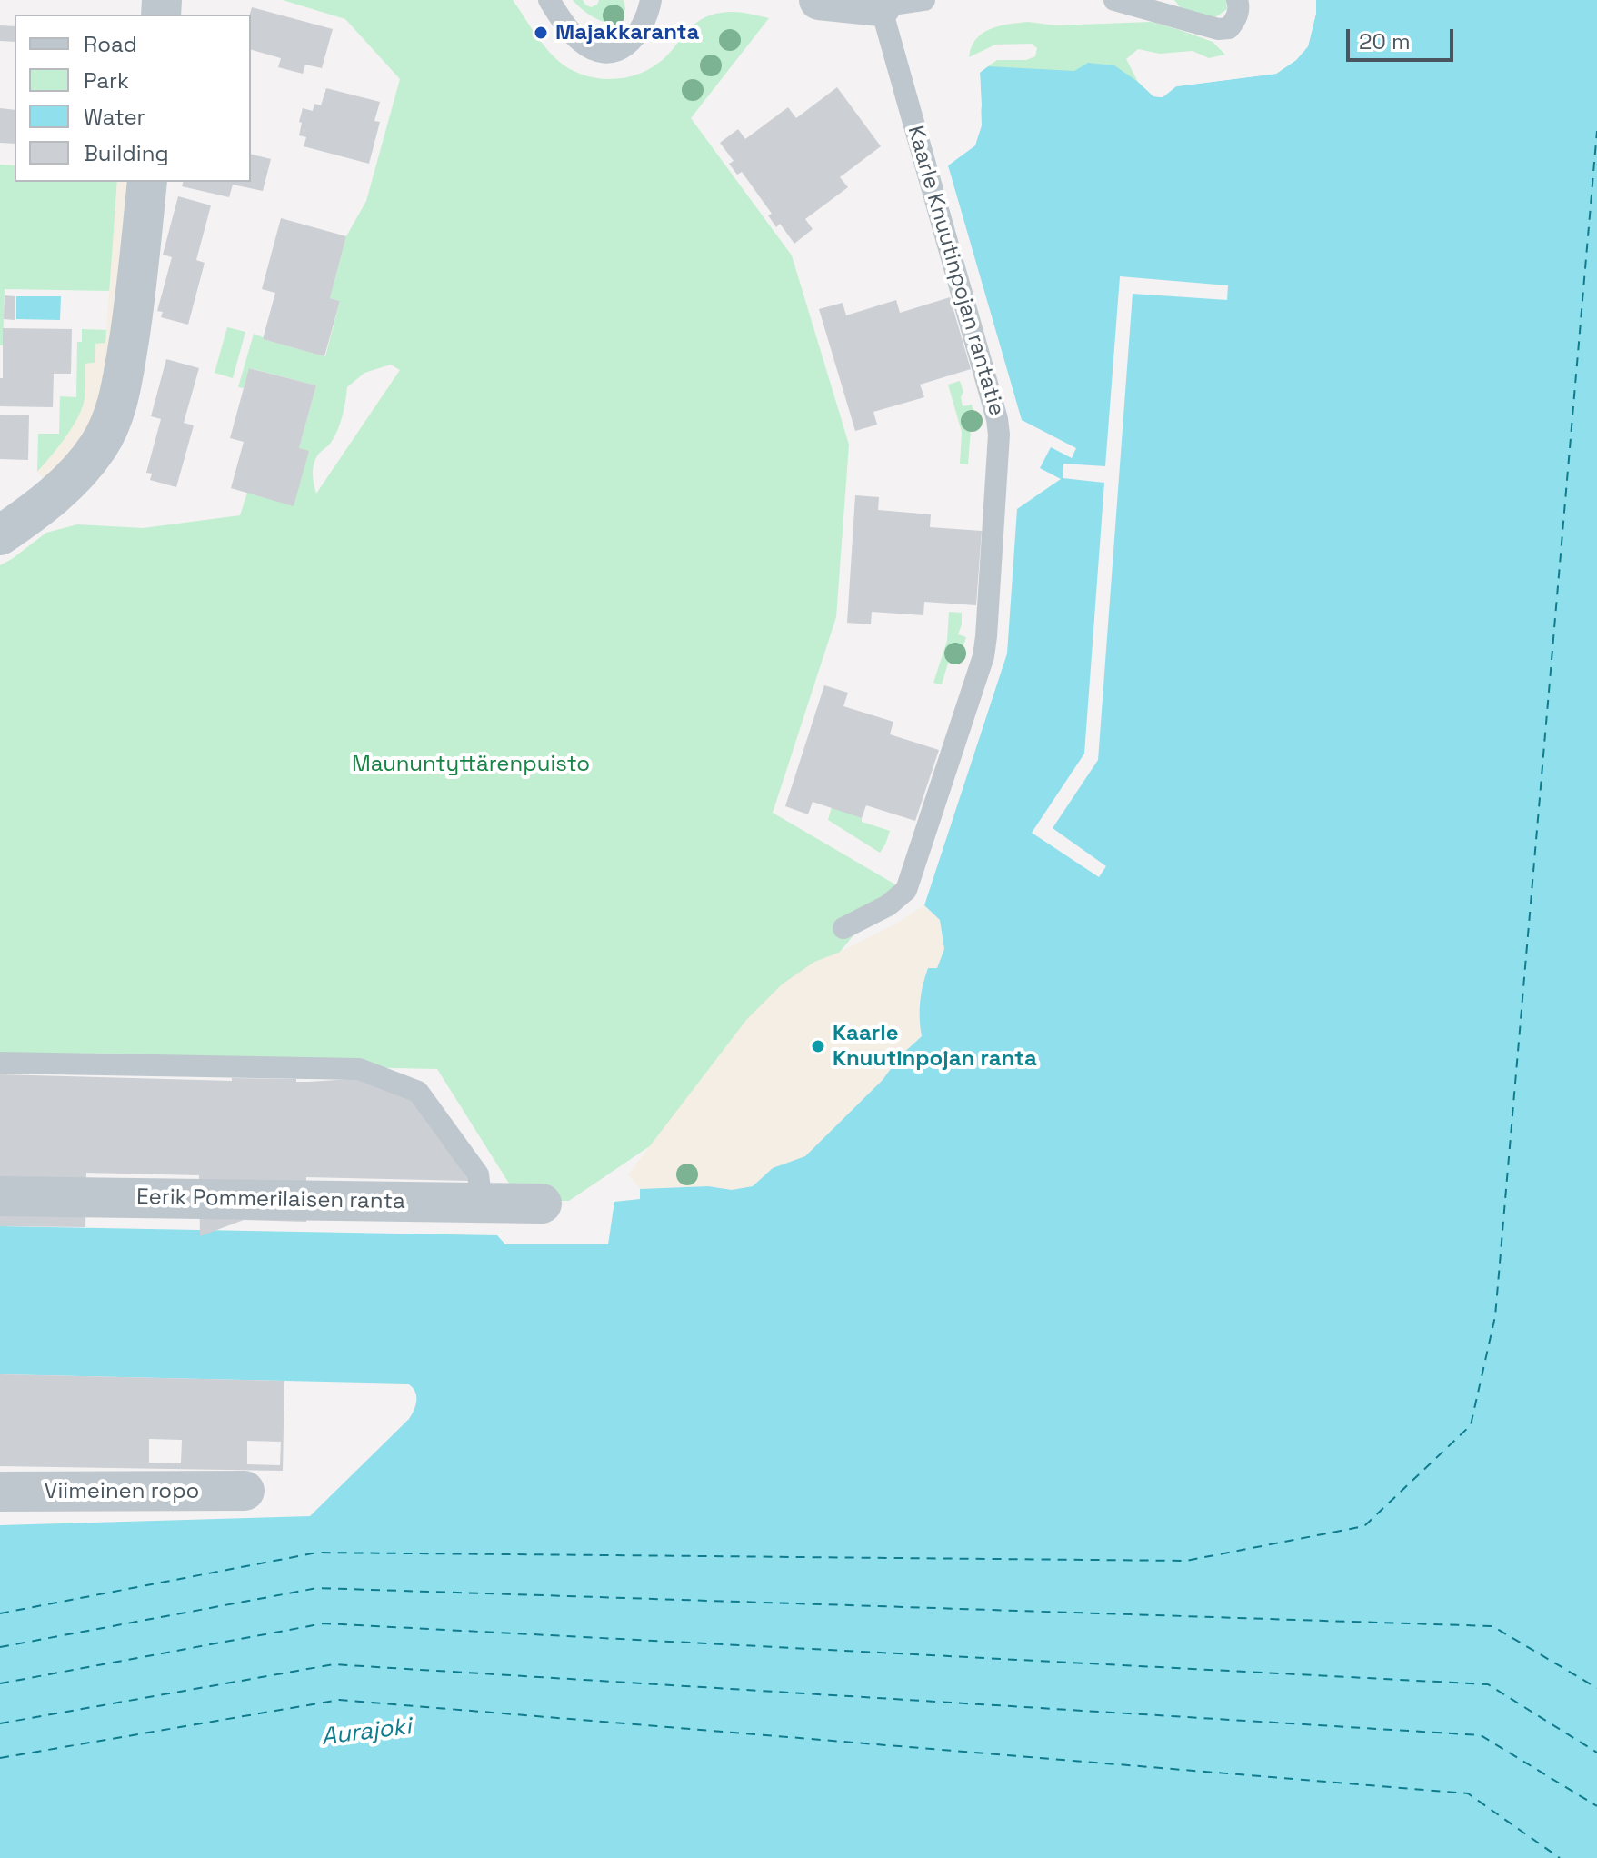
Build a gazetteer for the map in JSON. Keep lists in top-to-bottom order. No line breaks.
{"streets":{"street":["Eerik Pommerilaisen ranta","Viimeinen ropo"],"lane":["Kaarle Knuutinpojan rantatie"]},"water":["Aurajoki"],"parks":["Maununtyttärenpuisto"],"places":["Majakkaranta","Kaarle Knuutinpojan ranta"],"legend":["Road","Park","Water","Building"],"scale_bar":"20 m"}
